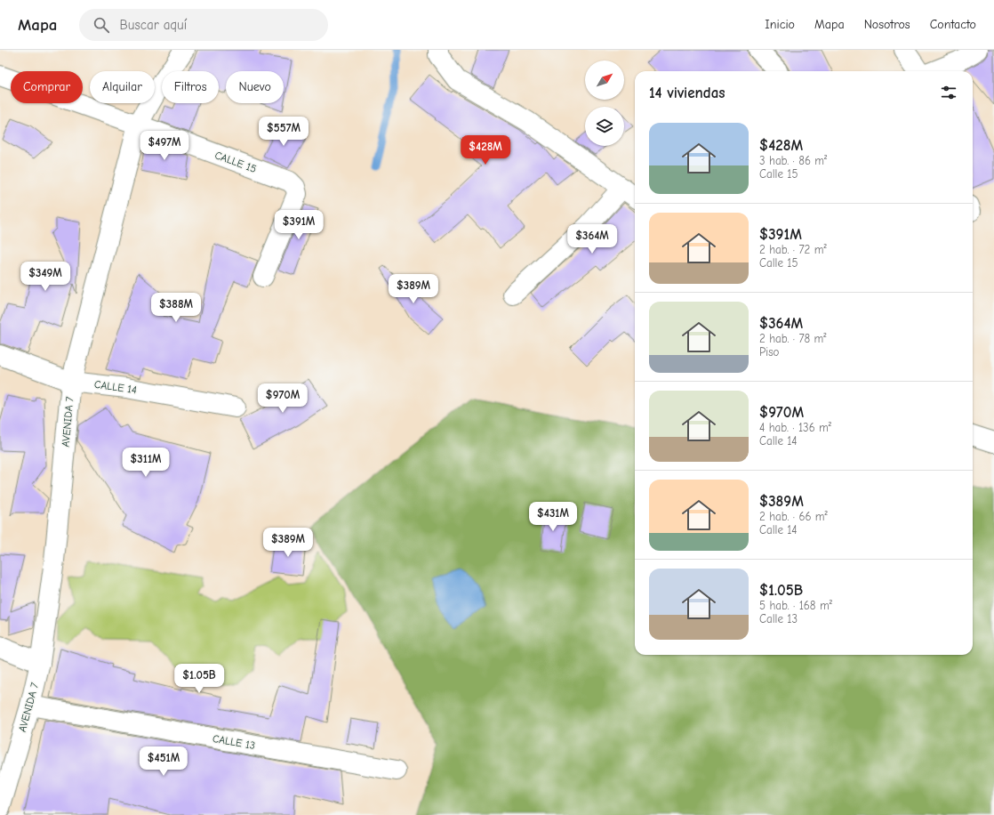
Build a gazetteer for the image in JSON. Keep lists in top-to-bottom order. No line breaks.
{"streets":{"street":["CALLE 15","CALLE 14","AVENIDA 7","CALLE 13"]},"crossings":[["CALLE 15","AVENIDA 7"],["CALLE 14","AVENIDA 7"],["AVENIDA 7","CALLE 13"]],"north":"top right","page":{"header":"Mapa","search":"Buscar aquí","nav":["Inicio","Mapa","Nosotros","Contacto"],"chip":["Comprar","Alquilar","Filtros","Nuevo"],"heading":"14 viviendas","list":[{"name":"$428M","note":"3 hab. · 86 m² · Calle 15"},{"name":"$391M","note":"2 hab. · 72 m² · Calle 15"},{"name":"$364M","note":"2 hab. · 78 m² · Piso"},{"name":"$970M","note":"4 hab. · 136 m² · Calle 14"},{"name":"$389M","note":"2 hab. · 66 m² · Calle 14"},{"name":"$1.05B","note":"5 hab. · 168 m² · Calle 13"}],"price":["$557M","$497M","$428M","$391M","$364M","$349M","$389M","$388M","$970M","$311M","$431M","$389M","$1.05B","$451M"]}}
